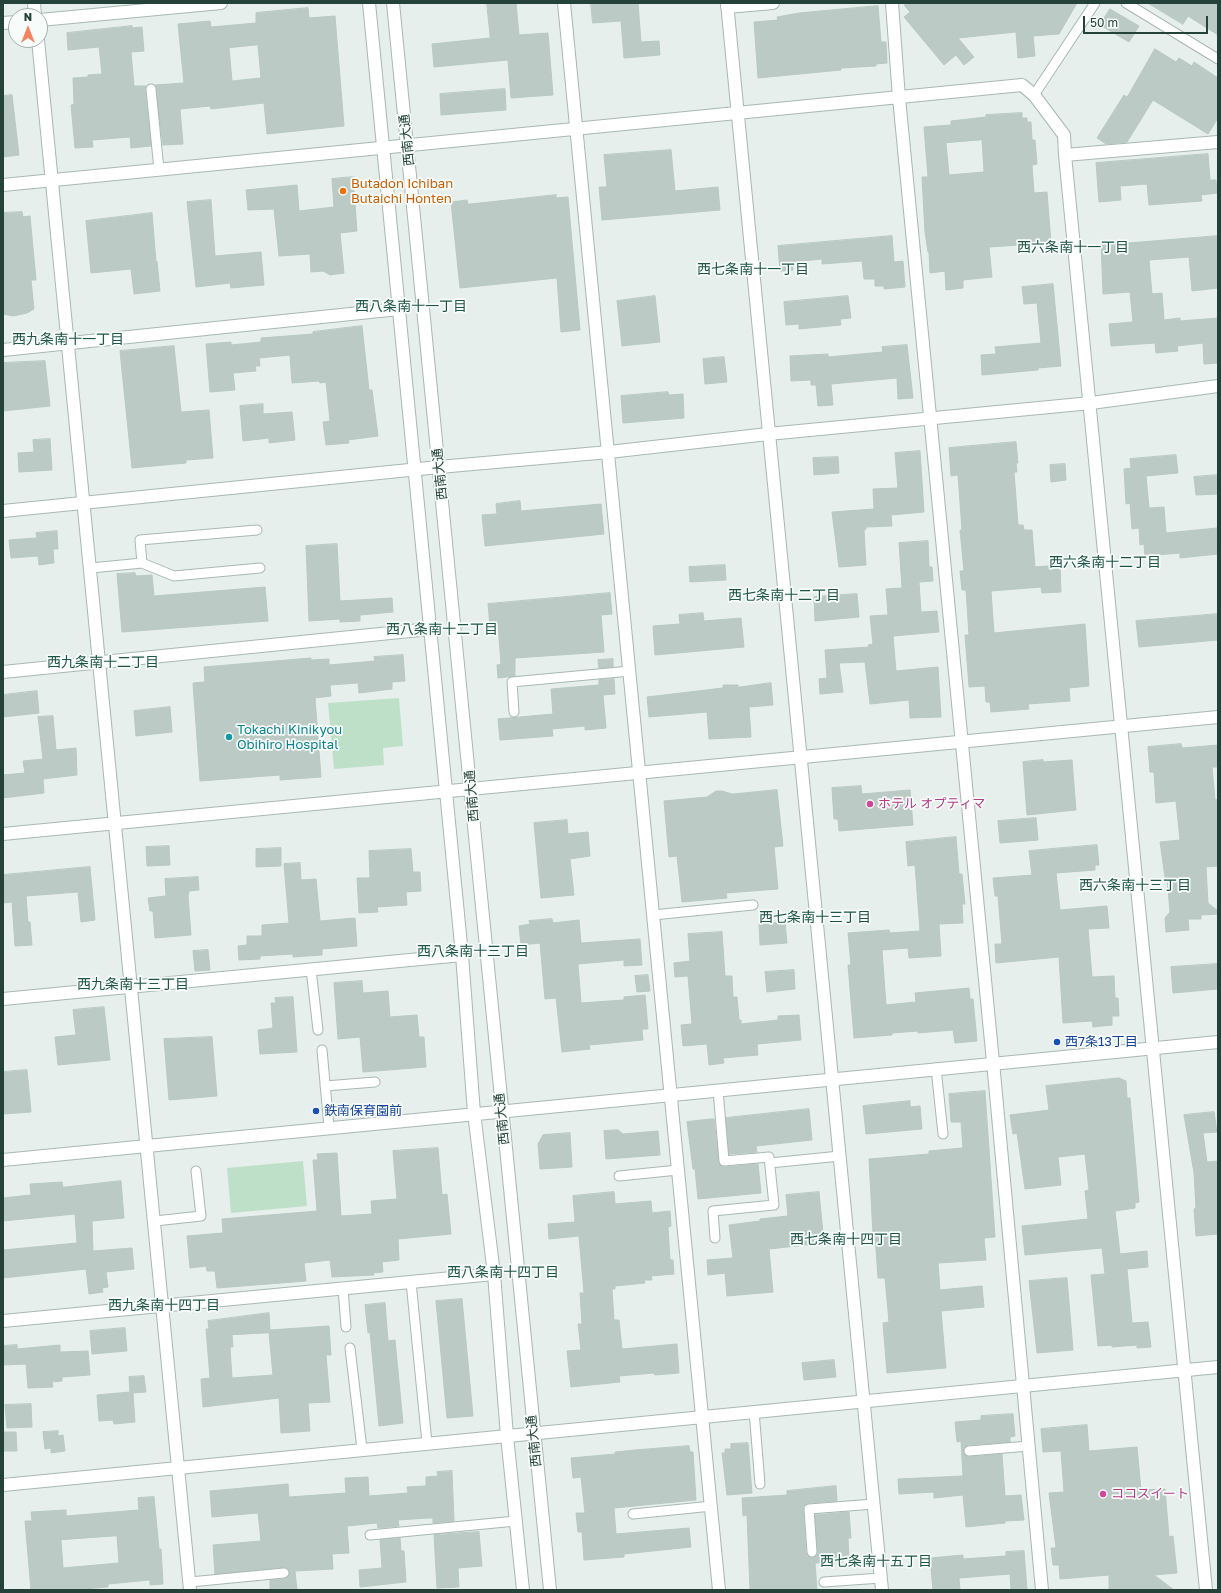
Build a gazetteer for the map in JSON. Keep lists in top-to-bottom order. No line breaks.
{"streets":{"street":["西南大通"]},"districts":["西六条南十一丁目","西七条南十一丁目","西八条南十一丁目","西九条南十一丁目","西六条南十二丁目","西七条南十二丁目","西八条南十二丁目","西九条南十二丁目","西六条南十三丁目","西七条南十三丁目","西八条南十三丁目","西九条南十三丁目","西七条南十四丁目","西八条南十四丁目","西九条南十四丁目","西七条南十五丁目"],"places":["Butadon Ichiban Butaichi Honten","Tokachi Kinikyou Obihiro Hospital","ホテル オプティマ","西7条13丁目","鉄南保育園前","ココスイート"],"scale_bar":"50 m","north":"top"}
